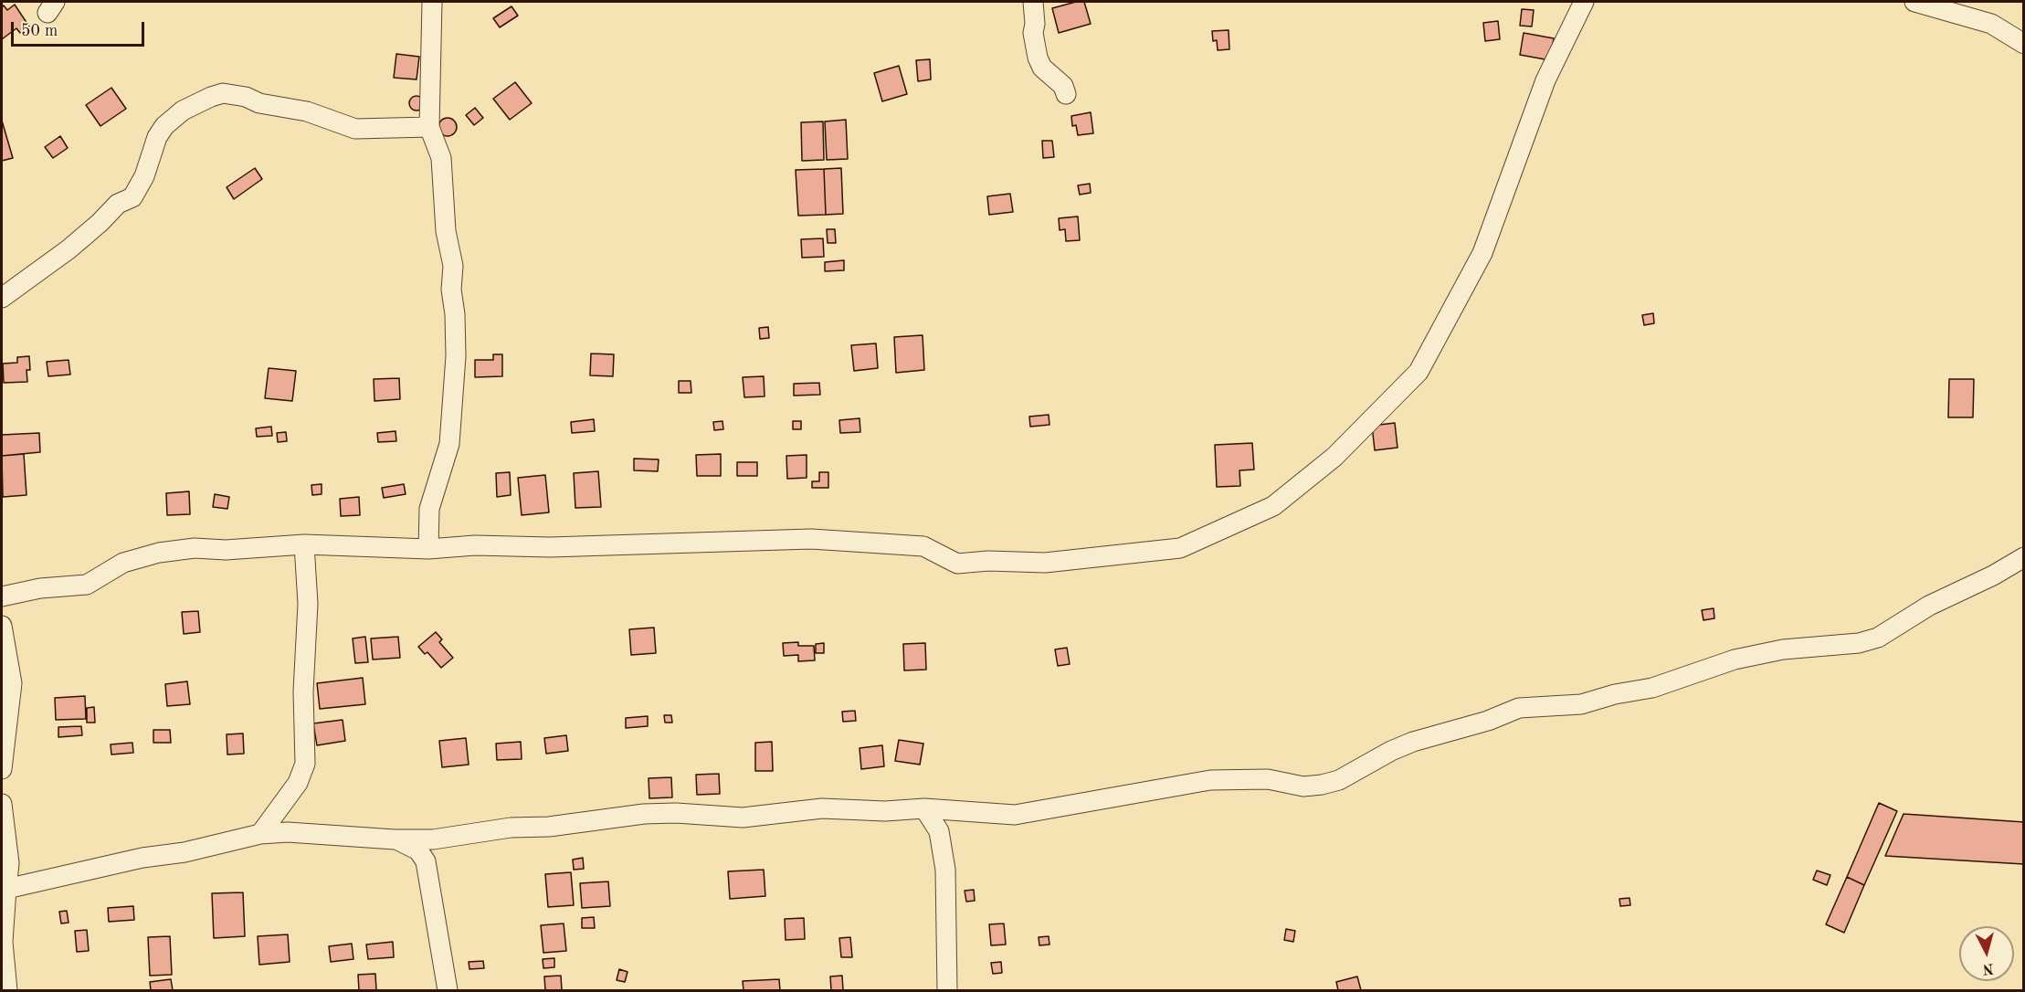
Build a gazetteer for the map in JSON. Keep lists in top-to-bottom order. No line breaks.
{"scale_bar":"50 m","north":"bottom"}
